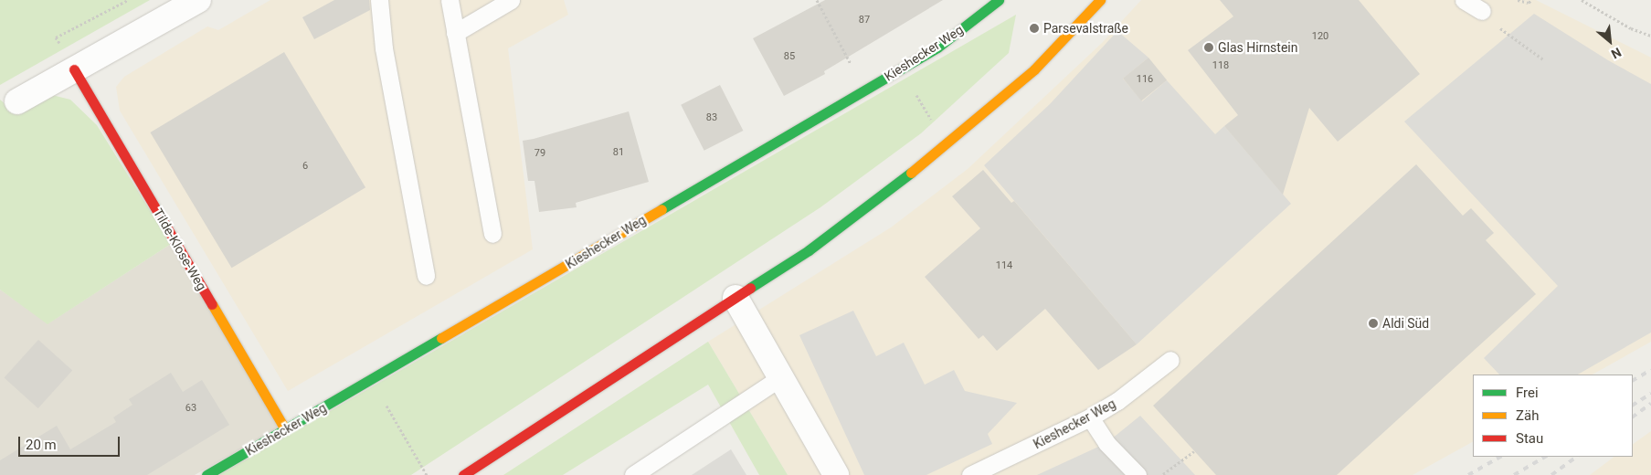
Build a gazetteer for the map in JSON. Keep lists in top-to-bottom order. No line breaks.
{"streets":{"street":["Kieshecker Weg","Tilde-Klose-Weg"]},"crossings":[["Kieshecker Weg","Tilde-Klose-Weg"]],"places":["Parsevalstraße","Glas Hirnstein","Aldi Süd"],"house_numbers":["87","120","85","118","116","83","81","79","6","114","63"],"legend":["Frei","Zäh","Stau"],"scale_bar":"20 m","north":"bottom right"}
